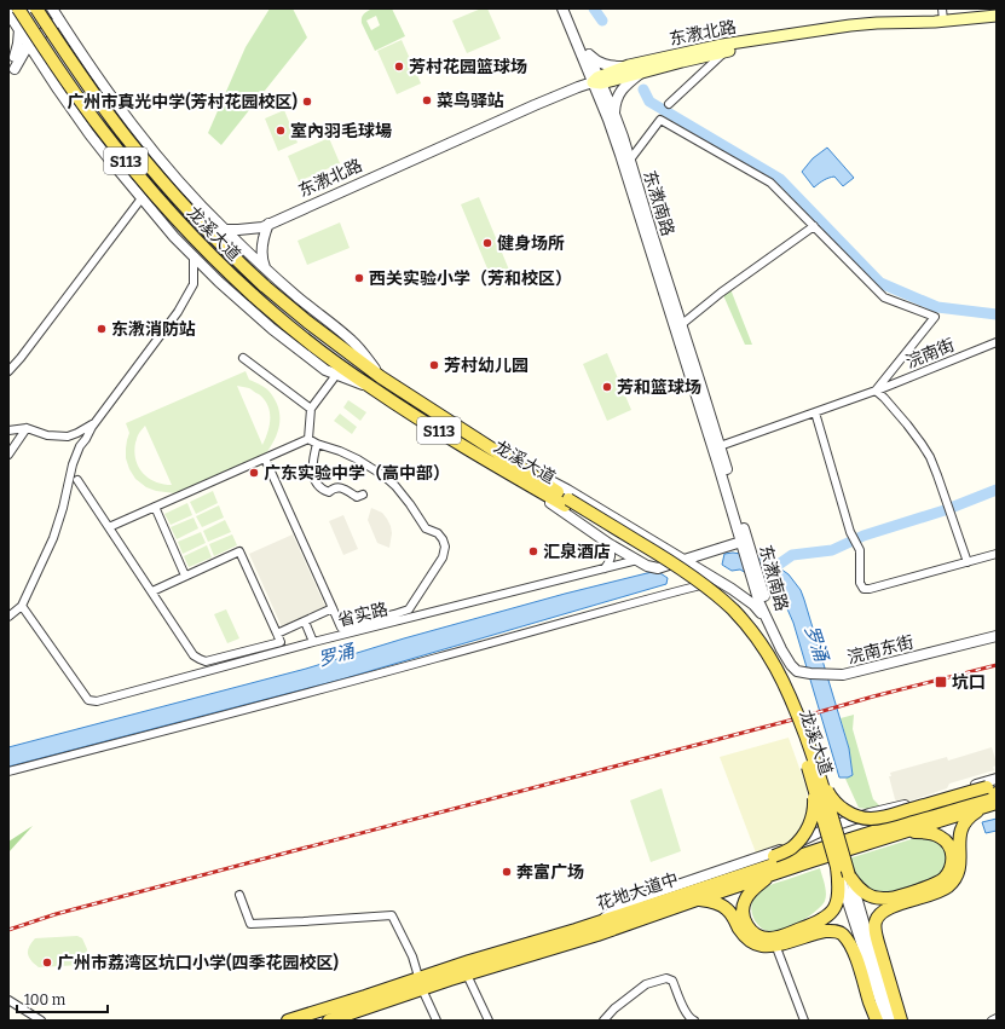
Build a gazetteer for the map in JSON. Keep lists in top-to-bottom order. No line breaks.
{"streets":{"main road":["东漖北路","S113","龙溪大道","花地大道中"],"street":["东漖南路","浣南街","省实路","浣南东街"]},"crossings":[["东漖北路","东漖南路"],["东漖南路","浣南街"],["东漖南路","浣南东街"]],"water":["罗涌"],"places":{"other":["芳村花园篮球场","菜鸟驿站","广州市真光中学(芳村花园校区)","室內羽毛球場","健身场所","西关实验小学（芳和校区）","东漖消防站","芳村幼儿园","芳和篮球场","广东实验中学（高中部）","汇泉酒店","奔富广场","广州市荔湾区坑口小学(四季花园校区)"],"transit":["坑口"]},"scale_bar":"100 m"}
